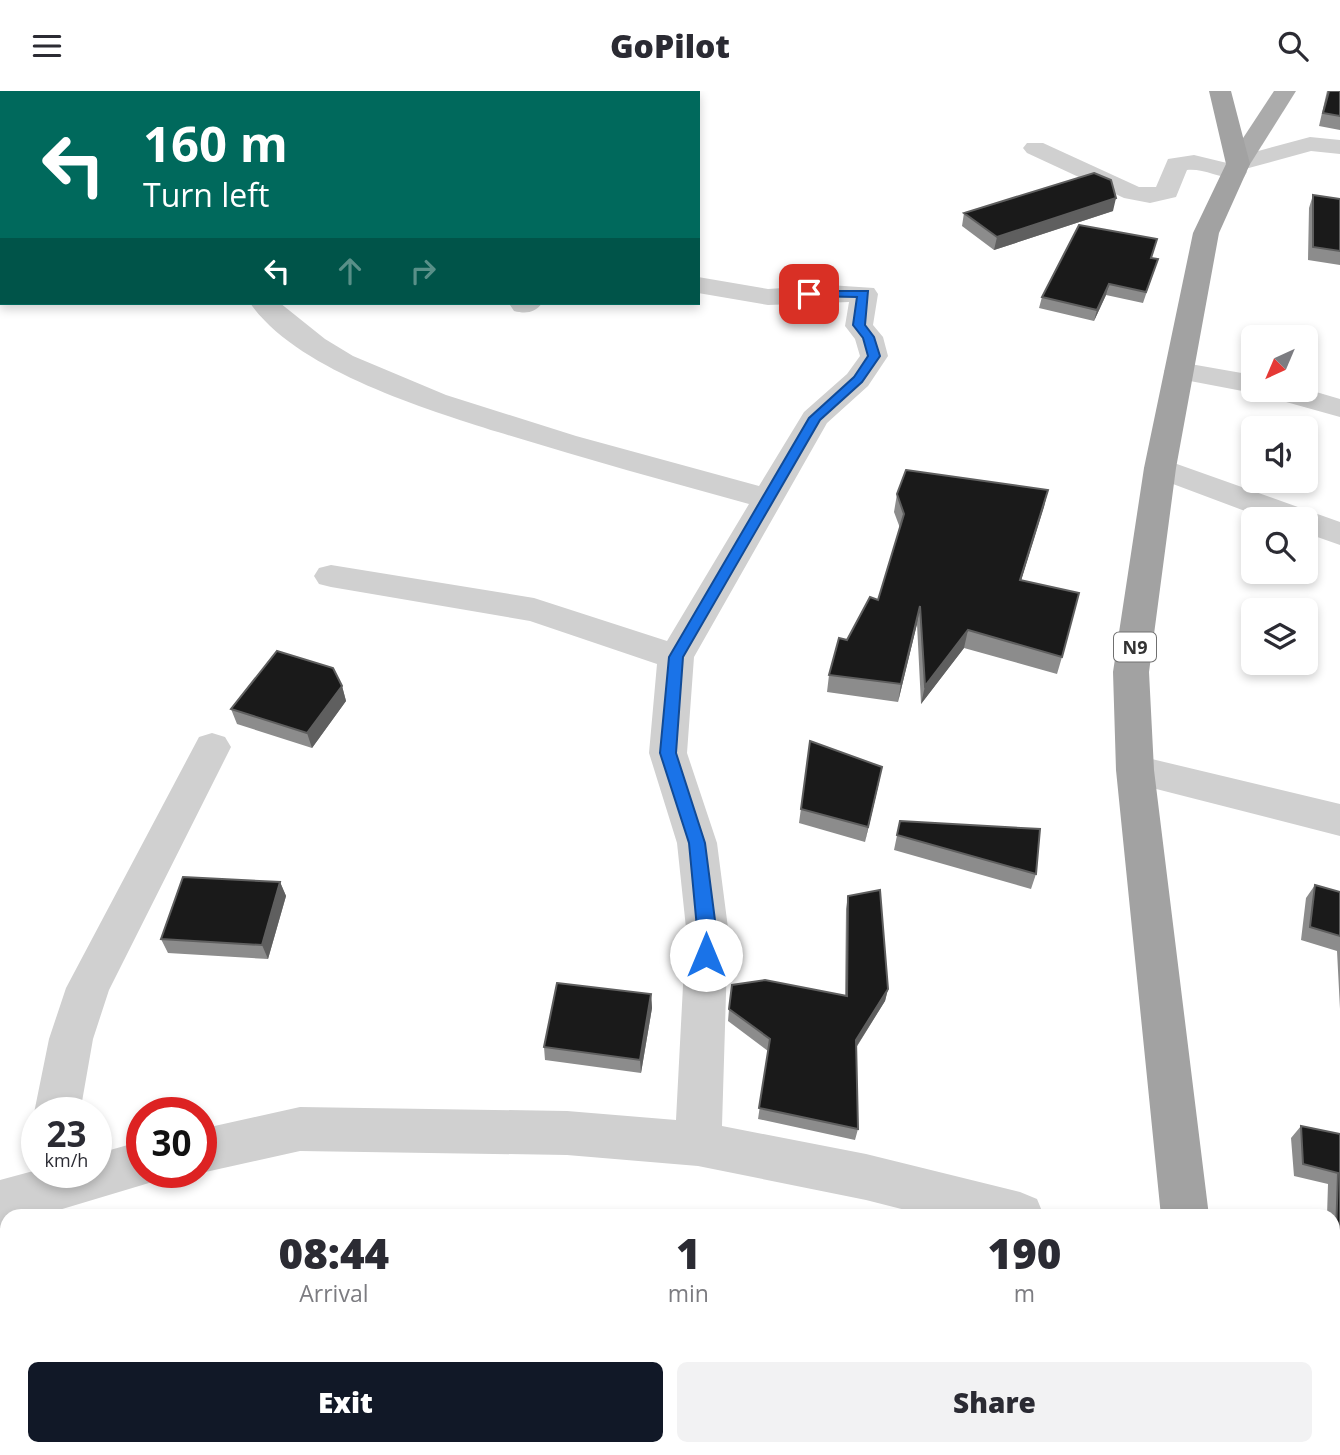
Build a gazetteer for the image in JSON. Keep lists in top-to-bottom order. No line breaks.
{"streets":{"highway":["N9"]},"north":"bottom left","page":{"header":"GoPilot","turn":["160 m","Turn left"],"speed":"23 km/h","limit":"30","eta":["08:44","Arrival","1","min","190","m"],"buttons":["Exit","Share"]}}
